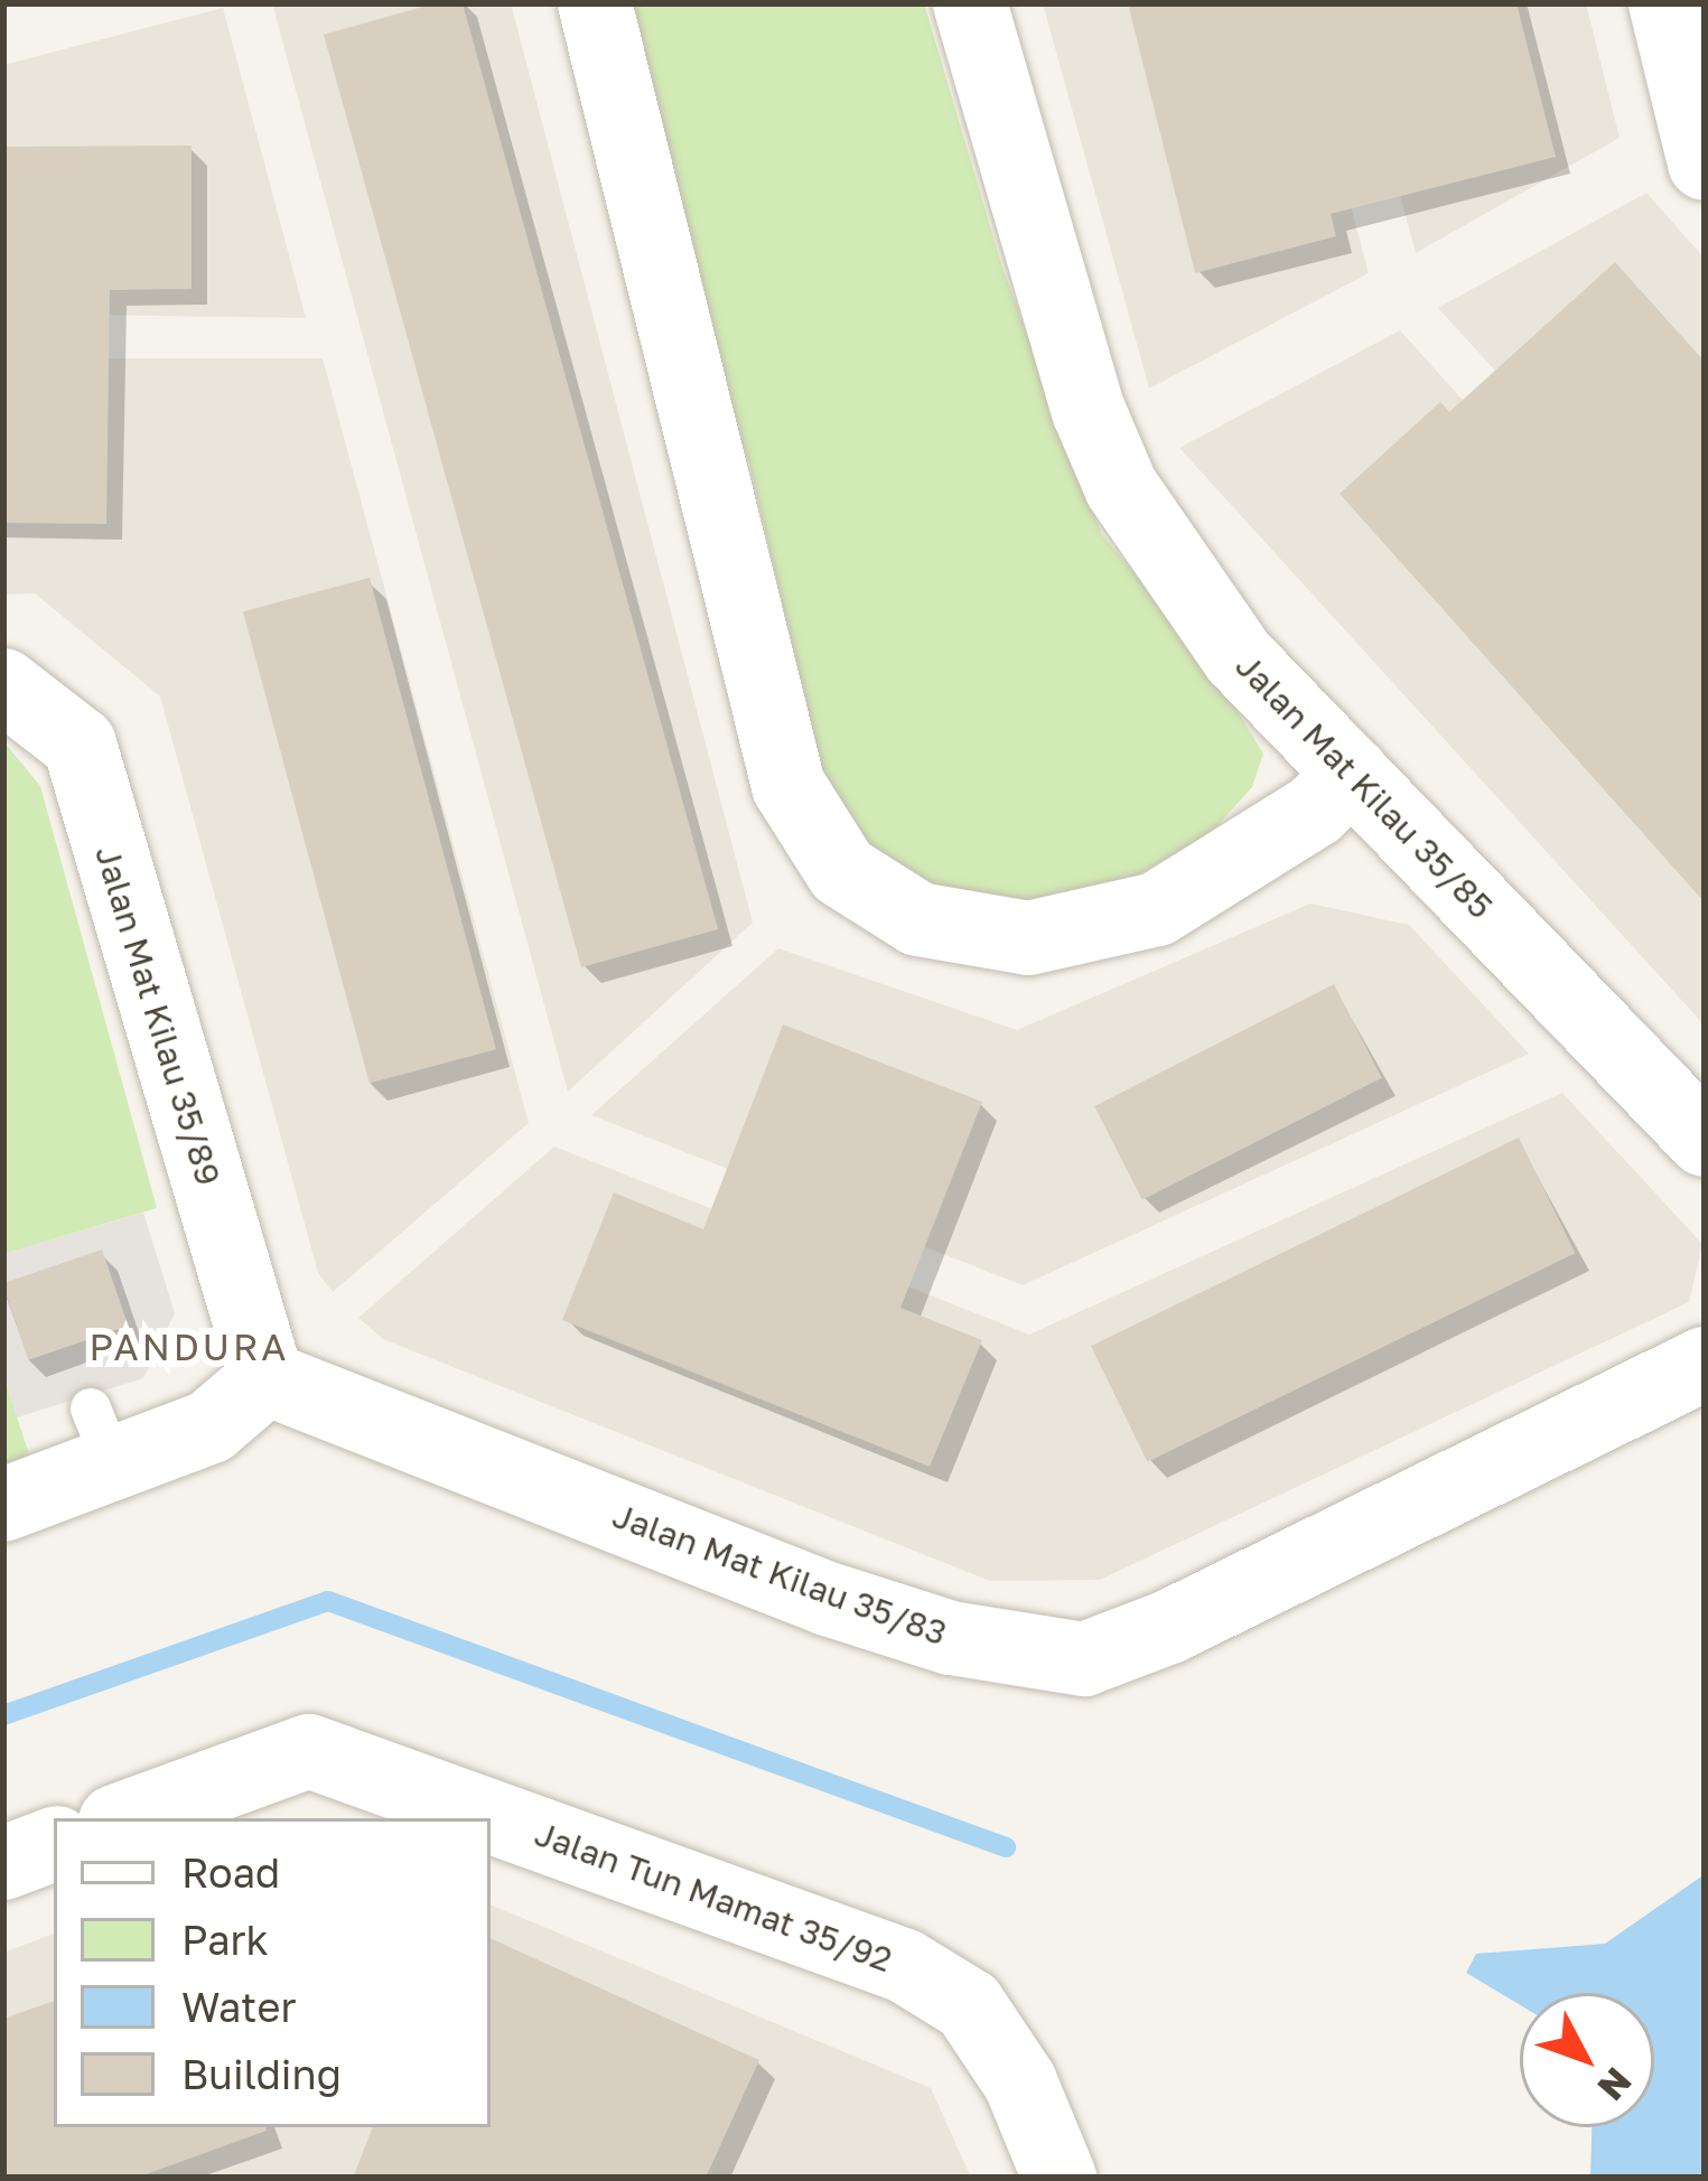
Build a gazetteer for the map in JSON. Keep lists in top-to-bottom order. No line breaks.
{"streets":{"street":["Jalan Mat Kilau 35/85","Jalan Mat Kilau 35/89","Jalan Mat Kilau 35/83","Jalan Tun Mamat 35/92"]},"crossings":[["Jalan Mat Kilau 35/89","Jalan Mat Kilau 35/83"]],"districts":["PANDURA"],"legend":["Road","Park","Water","Building"],"north":"bottom right"}
